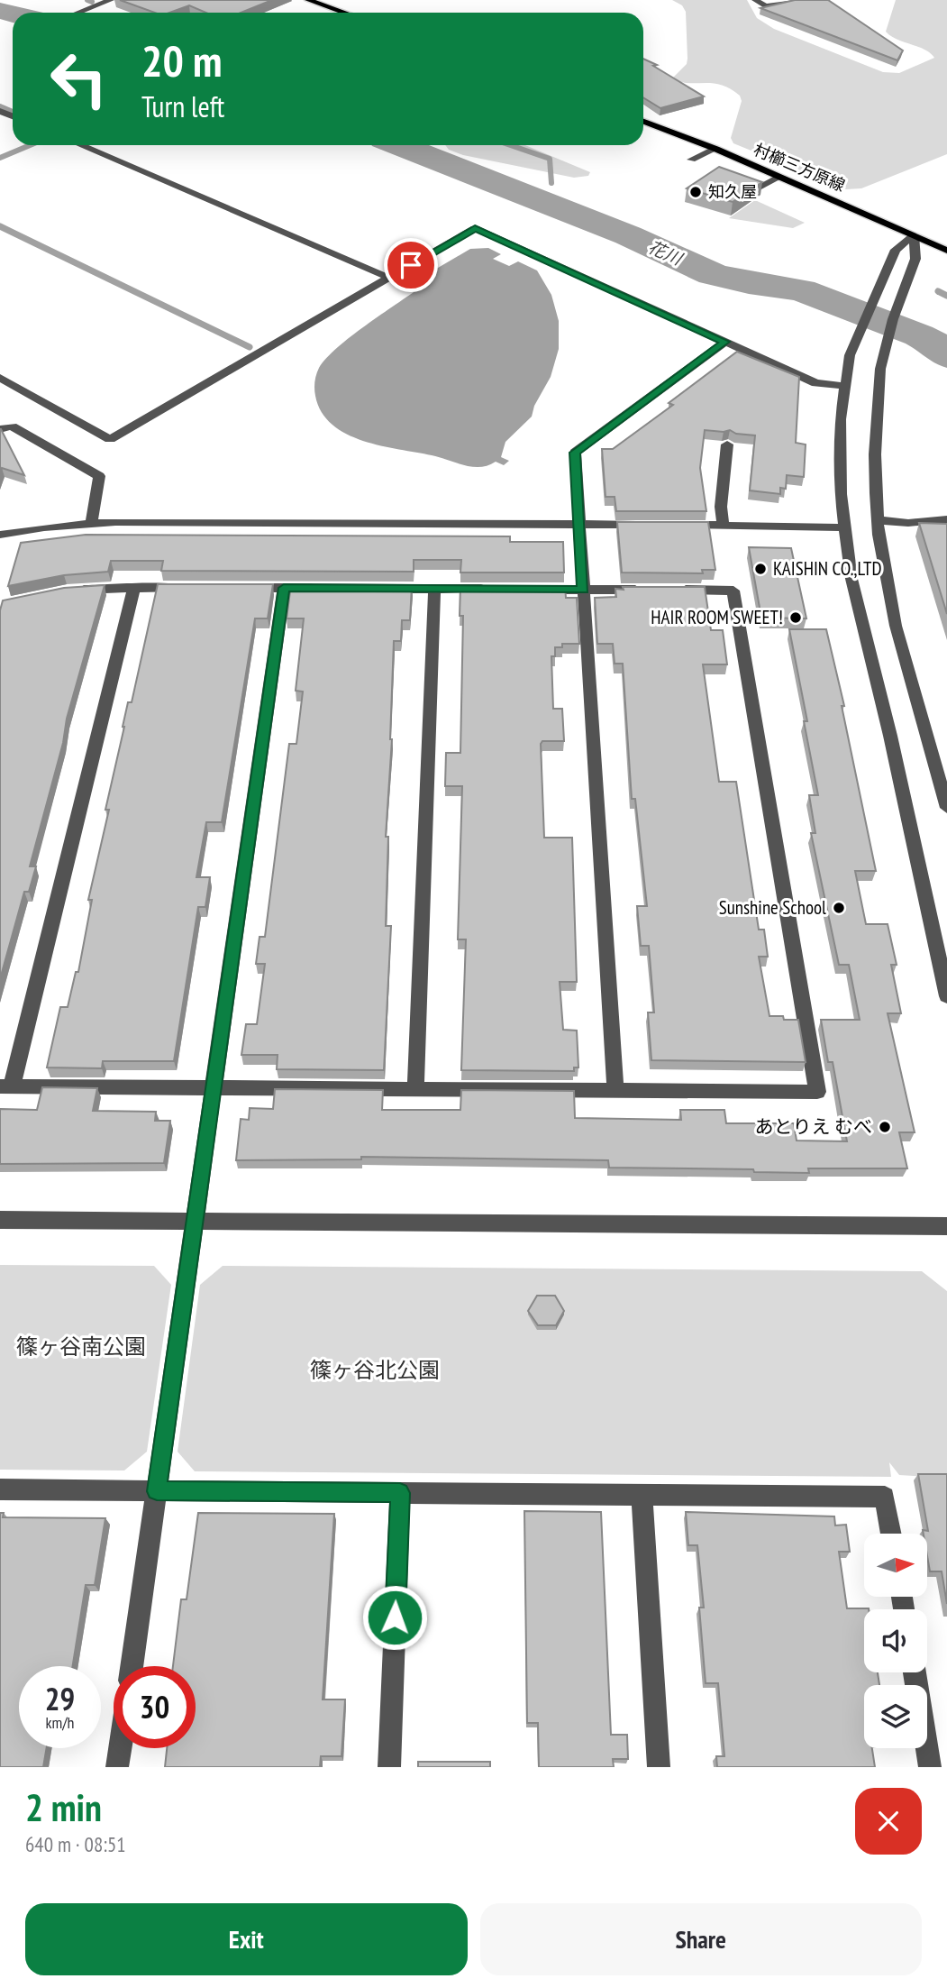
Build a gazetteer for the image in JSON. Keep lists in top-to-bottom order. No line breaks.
{"streets":{"main road":["村櫛三方原線"]},"water":["花川"],"parks":["篠ヶ谷南公園","篠ヶ谷北公園"],"places":["知久屋","KAISHIN CO.,LTD","HAIR ROOM SWEET!","Sunshine School","あとりえ むべ"],"north":"right","page":{"turn":["20 m","Turn left"],"speed":"29 km/h","limit":"30","heading":["2 min","640 m · 08:51"],"buttons":["Exit","Share"]}}
